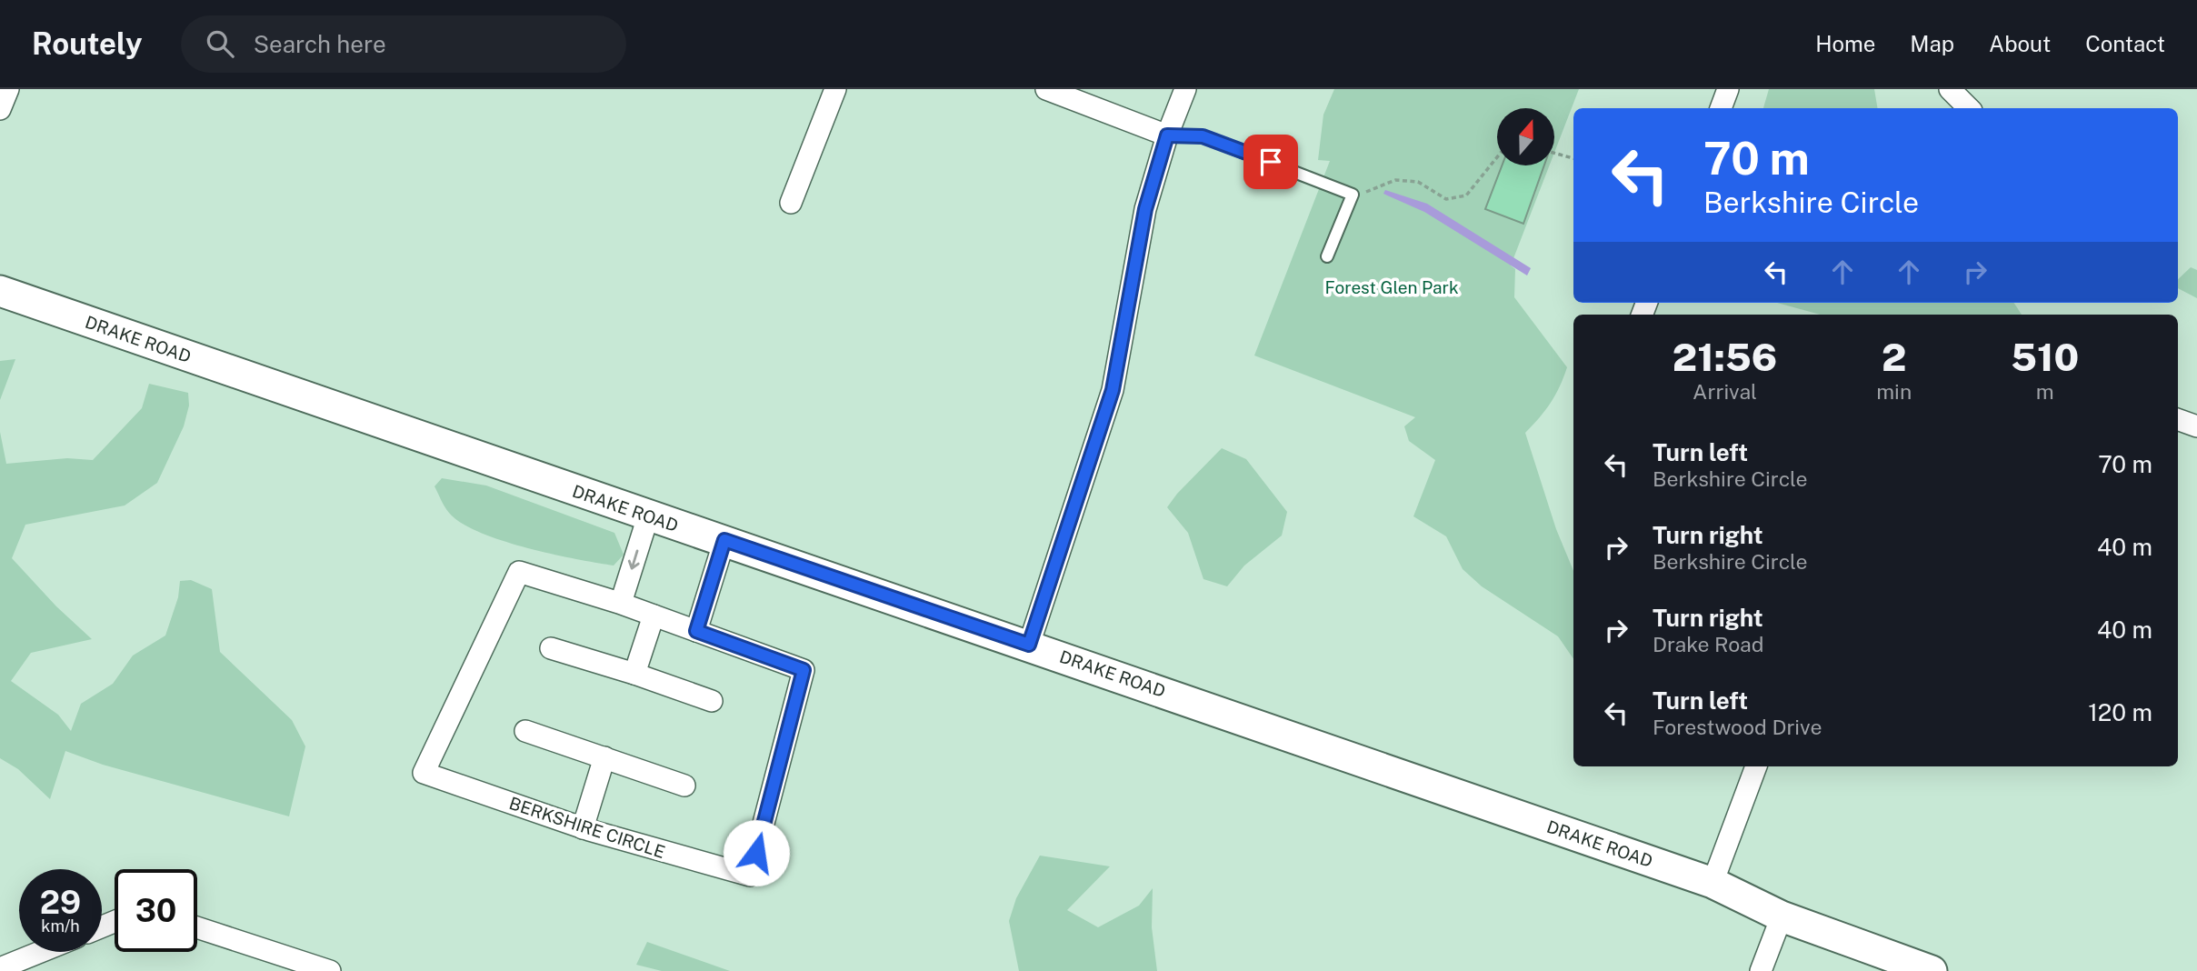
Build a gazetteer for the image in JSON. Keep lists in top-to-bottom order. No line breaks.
{"streets":{"street":["DRAKE ROAD","BERKSHIRE CIRCLE"]},"parks":["Forest Glen Park"],"north":"top","page":{"header":"Routely","search":"Search here","nav":["Home","Map","About","Contact"],"turn":["70 m","Berkshire Circle"],"eta":["21:56","Arrival","2","min","510","m"],"list":[{"name":"Turn left","note":"Berkshire Circle","value":"70 m"},{"name":"Turn right","note":"Berkshire Circle","value":"40 m"},{"name":"Turn right","note":"Drake Road","value":"40 m"},{"name":"Turn left","note":"Forestwood Drive","value":"120 m"}],"speed":"29 km/h","limit":"30"}}
